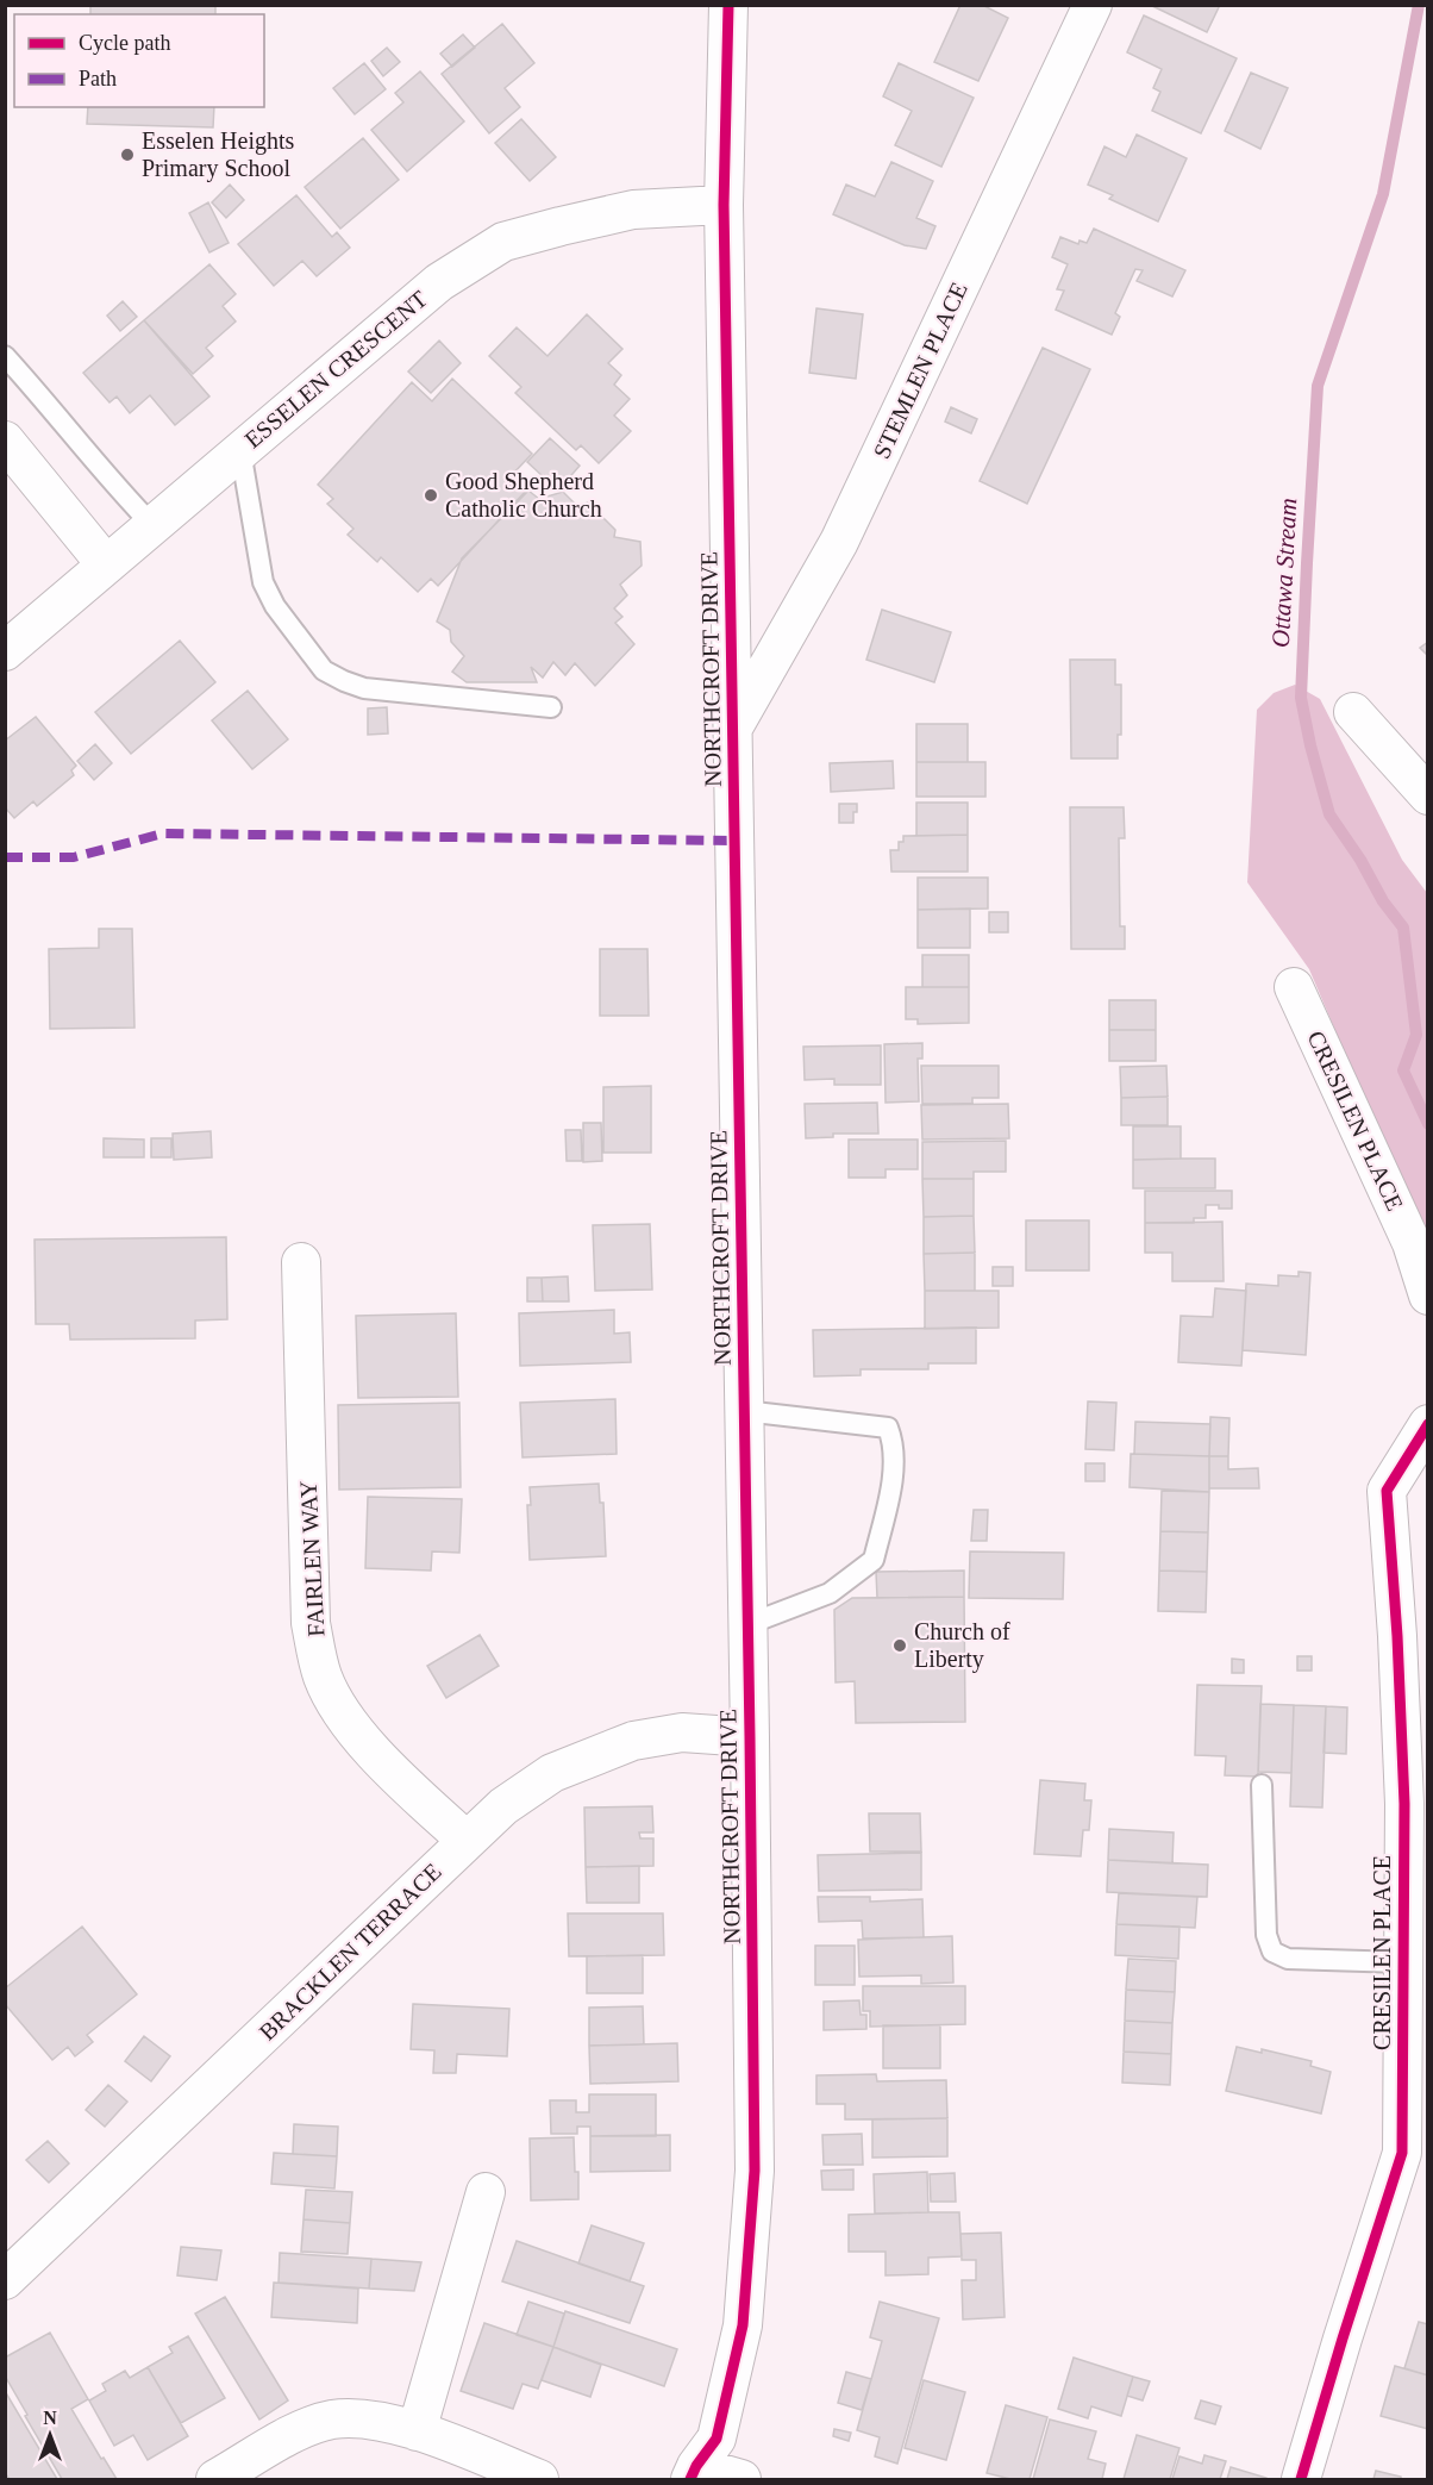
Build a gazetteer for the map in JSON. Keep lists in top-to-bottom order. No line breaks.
{"streets":{"street":["ESSELEN CRESCENT","STEMLEN PLACE","NORTHCROFT DRIVE","CRESILEN PLACE","FAIRLEN WAY","BRACKLEN TERRACE"]},"crossings":[["ESSELEN CRESCENT","NORTHCROFT DRIVE"],["STEMLEN PLACE","NORTHCROFT DRIVE"],["NORTHCROFT DRIVE","BRACKLEN TERRACE"],["FAIRLEN WAY","BRACKLEN TERRACE"]],"water":["Ottawa Stream"],"places":["Esselen Heights Primary School","Good Shepherd Catholic Church","Church of Liberty"],"legend":["Cycle path","Path"],"north":"top"}
